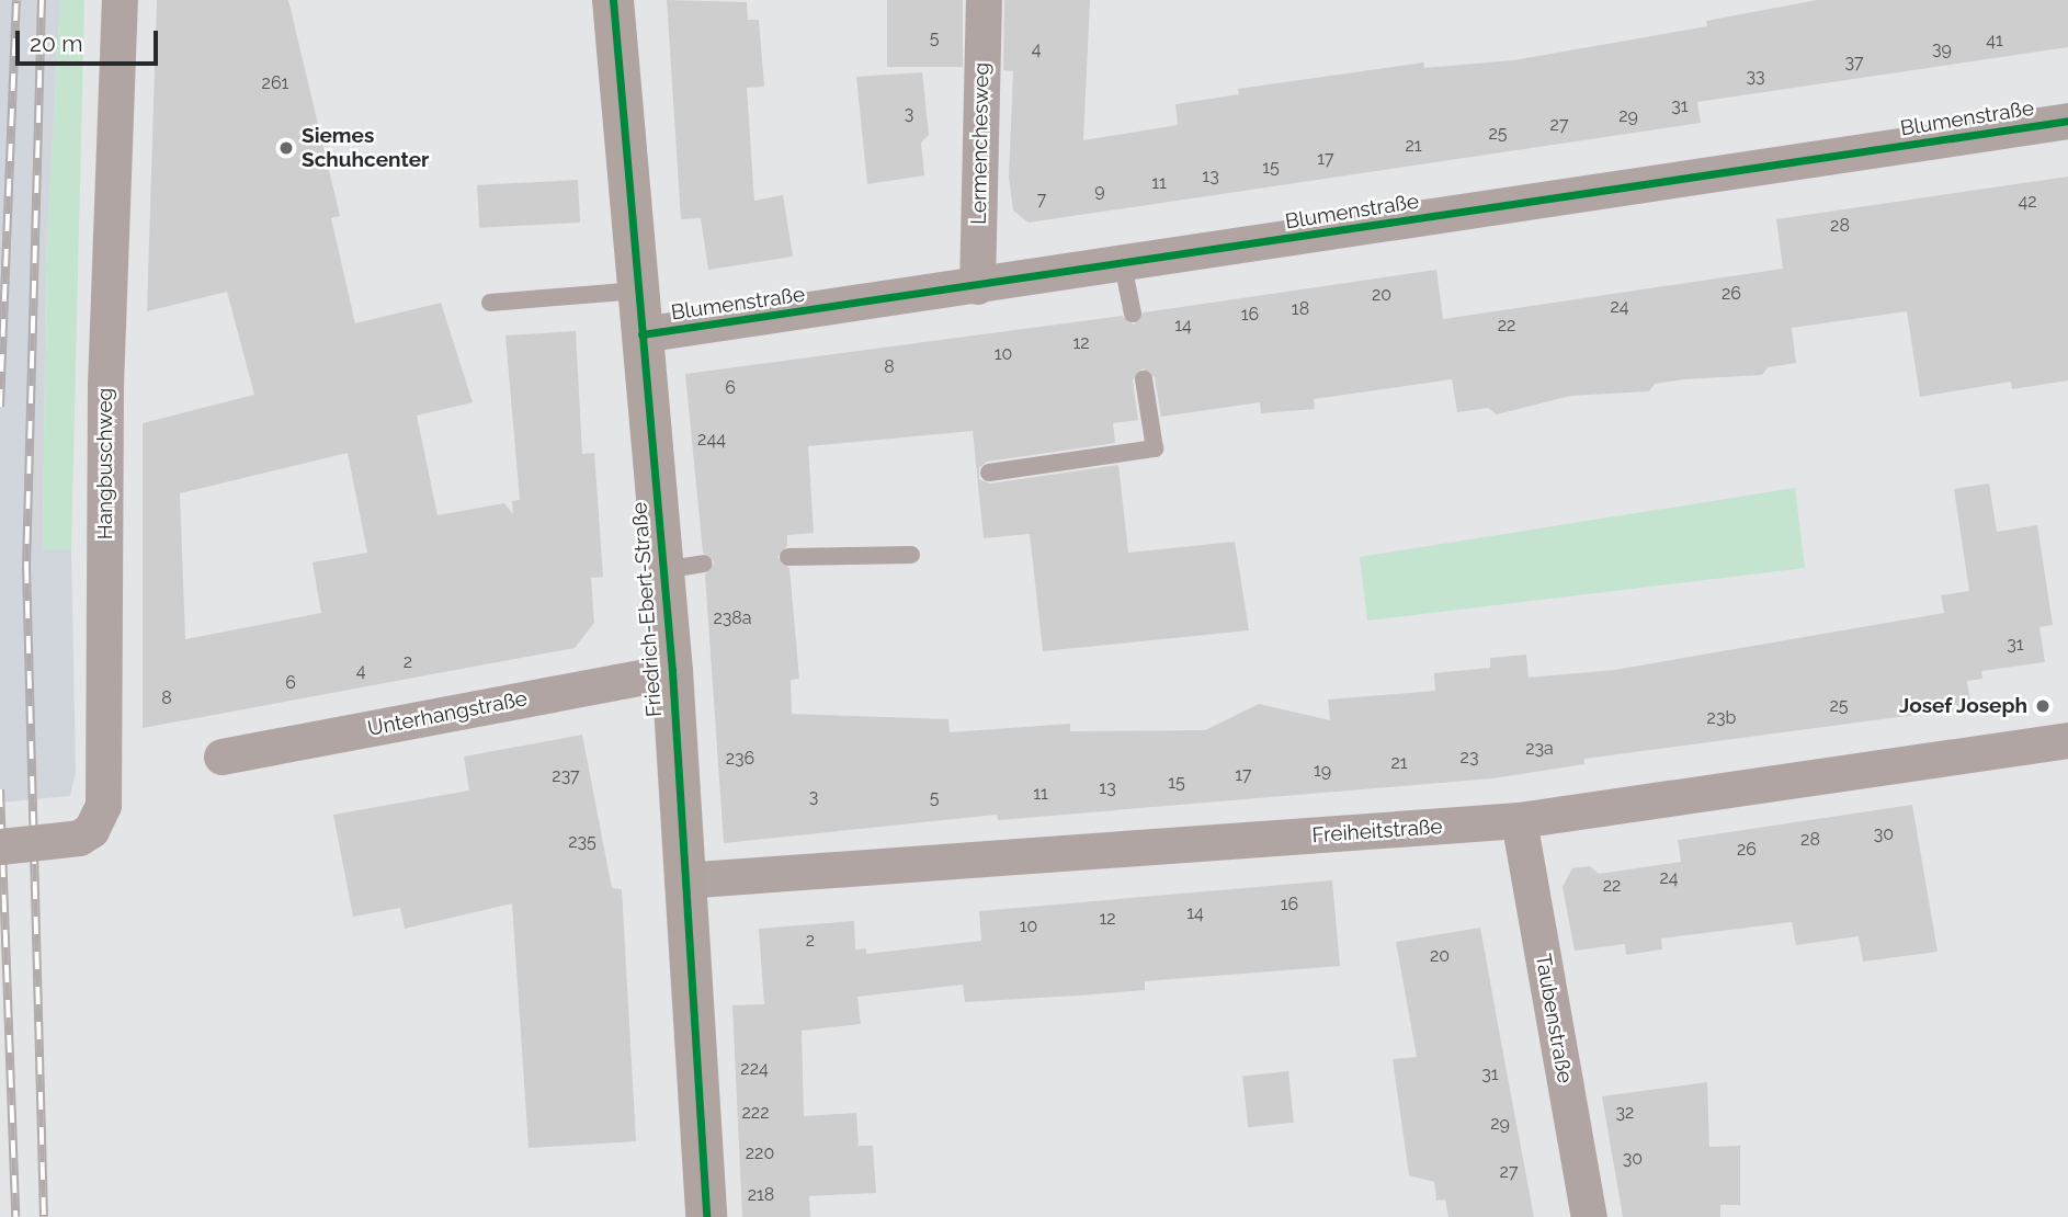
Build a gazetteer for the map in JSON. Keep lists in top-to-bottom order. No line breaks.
{"streets":{"main road":["Friedrich-Ebert-Straße"],"street":["Blumenstraße","Lermenchesweg","Hangbuschweg","Unterhangstraße","Freiheitstraße","Taubenstraße"]},"crossings":[["Blumenstraße","Lermenchesweg"],["Blumenstraße","Friedrich-Ebert-Straße"],["Friedrich-Ebert-Straße","Unterhangstraße"],["Friedrich-Ebert-Straße","Freiheitstraße"],["Freiheitstraße","Taubenstraße"]],"places":["Siemes Schuhcenter","Josef Joseph"],"house_numbers":["5","41","4","39","37","33","261","31","3","29","27","25","21","17","15","13","11","9","7","42","28","26","20","24","18","16","14","22","12","10","8","6","244","238a","31","2","4","6","8","25","23b","23a","23","236","21","19","17","237","15","13","11","3","5","30","28","235","26","24","22","16","14","12","10","2","20","224","31","222","32","29","220","30","27","218"],"scale_bar":"20 m"}
